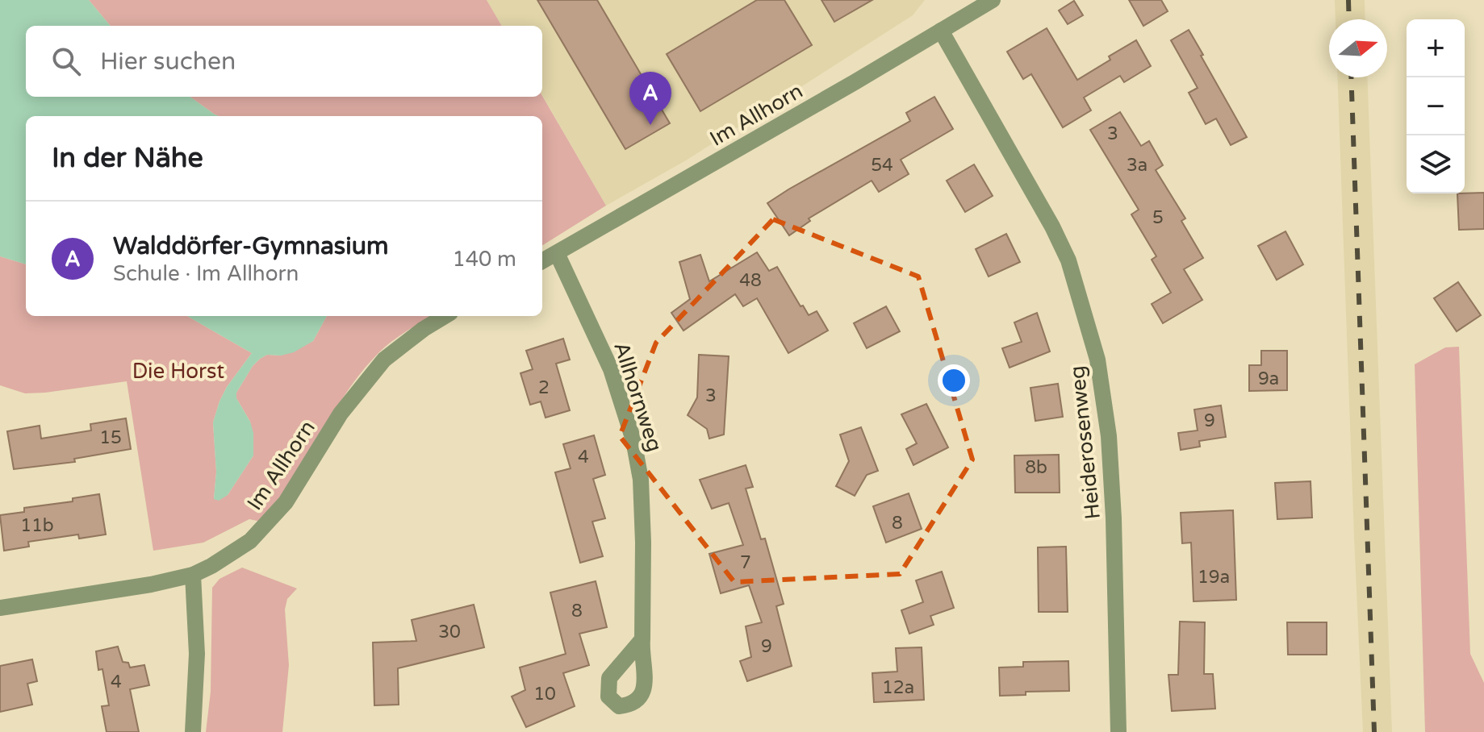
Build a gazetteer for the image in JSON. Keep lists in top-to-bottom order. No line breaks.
{"streets":{"street":["Im Allhorn","Allhornweg","Heiderosenweg"]},"crossings":[["Im Allhorn","Allhornweg"],["Im Allhorn","Heiderosenweg"]],"parks":["Die Horst"],"house_numbers":["3","54","3a","5","48","9a","2","3","9","15","4","8b","8","11b","7","19a","8","30","9","4","12a","10"],"north":"right","page":{"map_buttons":["+","−"],"search":"Hier suchen","pins":"A","heading":"In der Nähe","list":[{"mark":"A","name":"Walddörfer-Gymnasium","note":"Schule · Im Allhorn","value":"140 m"}]}}
